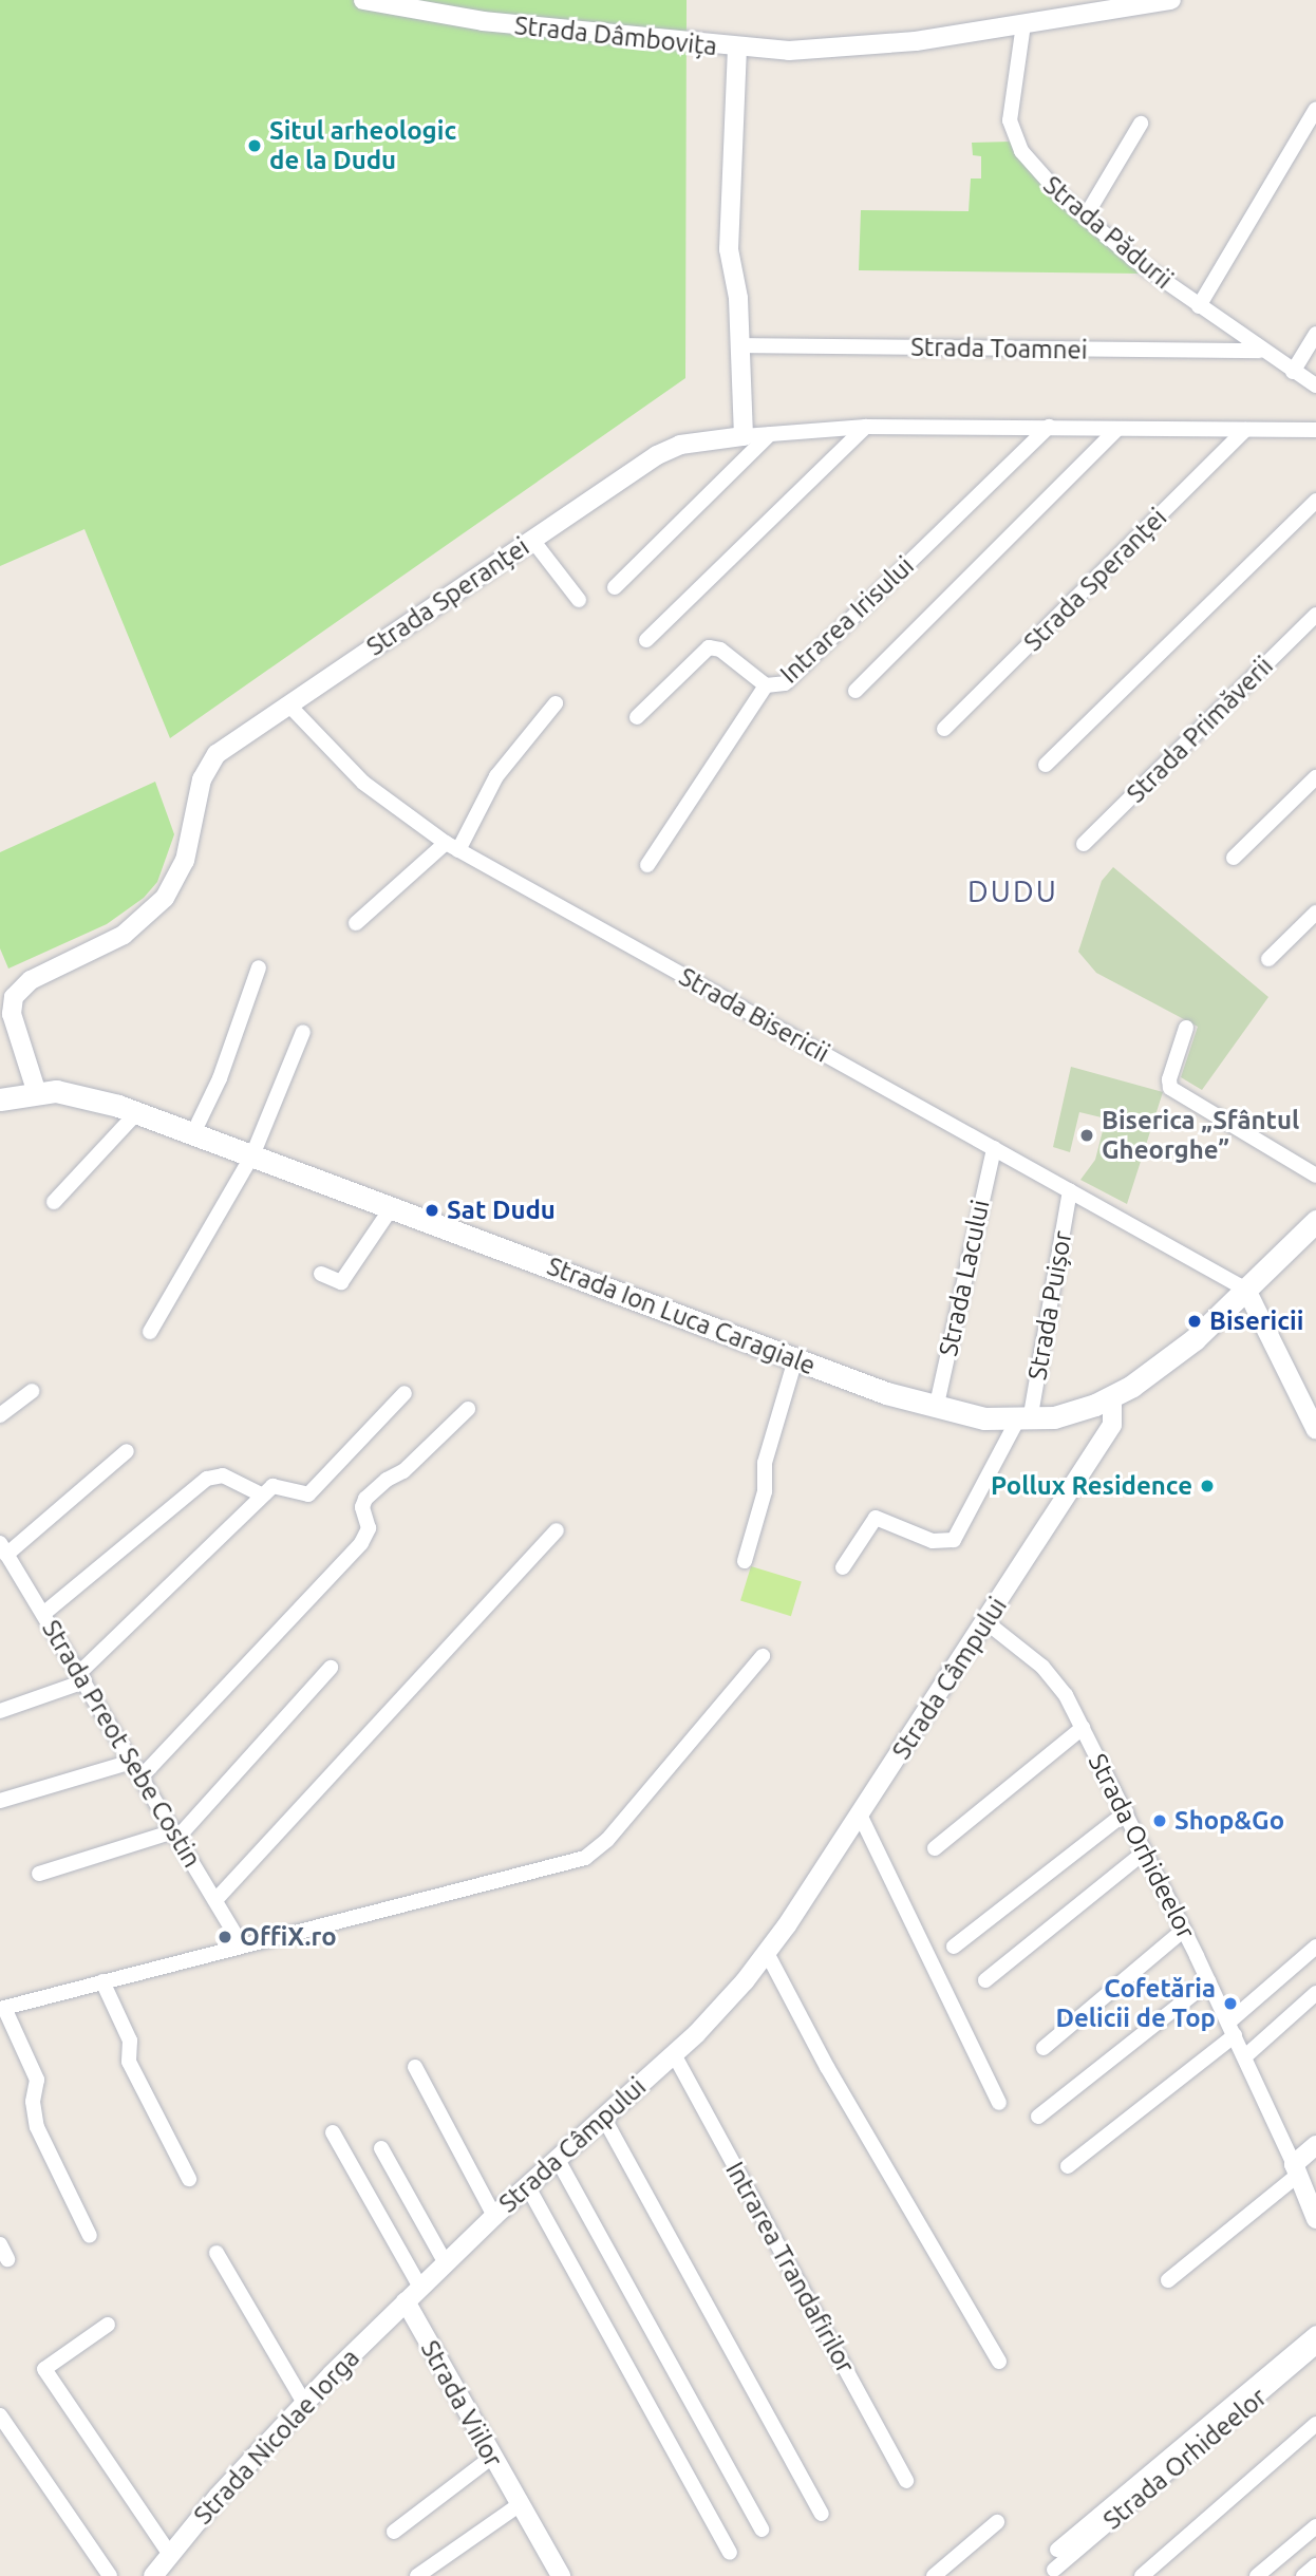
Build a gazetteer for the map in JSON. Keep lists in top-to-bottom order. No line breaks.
{"streets":{"main road":["Strada Ion Luca Caragiale"],"street":["Strada Dâmbovița","Strada Pădurii","Strada Toamnei","Strada Speranței","Intrarea Irisului","Strada Primăverii","Strada Bisericii","Strada Lacului","Strada Puișor","Strada Câmpului","Strada Preot Sebe Costin","Strada Orhideelor","Intrarea Trandafirilor","Strada Viilor","Strada Nicolae Iorga"]},"crossings":[["Strada Pădurii","Strada Toamnei"],["Strada Speranței","Intrarea Irisului"],["Strada Speranței","Strada Bisericii"],["Strada Speranței","Strada Ion Luca Caragiale"],["Strada Bisericii","Strada Lacului"],["Strada Bisericii","Strada Puișor"],["Strada Bisericii","Strada Ion Luca Caragiale"],["Strada Lacului","Strada Ion Luca Caragiale"],["Strada Puișor","Strada Ion Luca Caragiale"],["Strada Ion Luca Caragiale","Strada Câmpului"],["Strada Câmpului","Strada Orhideelor"],["Strada Câmpului","Intrarea Trandafirilor"],["Strada Câmpului","Strada Viilor"],["Strada Câmpului","Strada Nicolae Iorga"],["Strada Viilor","Strada Nicolae Iorga"]],"districts":["DUDU"],"places":["Situl arheologic de la Dudu","Biserica „Sfântul Gheorghe”","Sat Dudu","Bisericii","Pollux Residence","Shop&Go","OffiX.ro","Cofetăria Delicii de Top"]}
